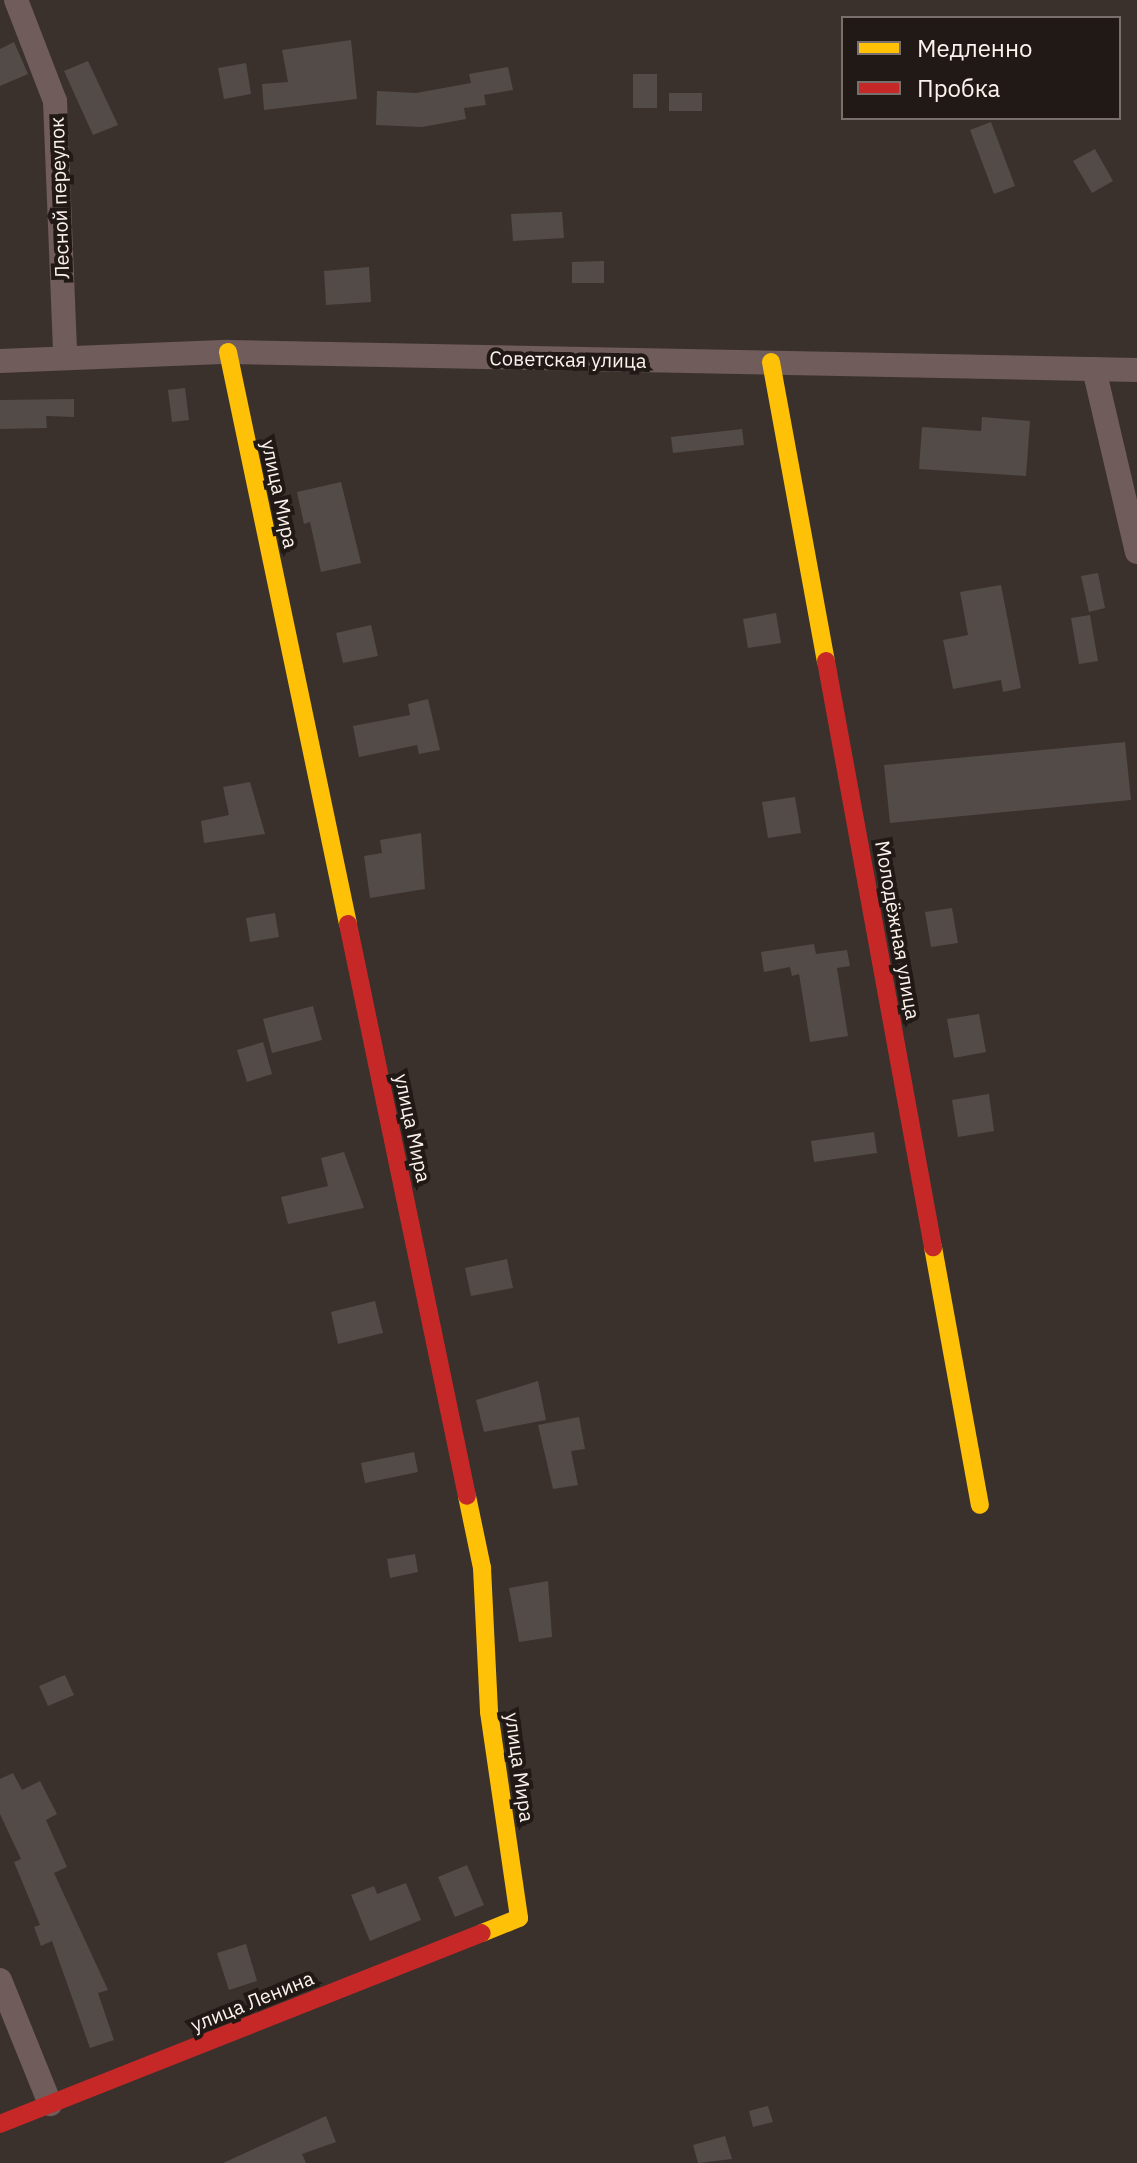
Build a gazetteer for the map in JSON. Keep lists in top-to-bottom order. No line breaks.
{"streets":{"street":["Лесной переулок","Советская улица","улица Мира","Молодёжная улица","улица Ленина"]},"crossings":[["Лесной переулок","Советская улица"],["Советская улица","улица Мира"],["Советская улица","Молодёжная улица"],["улица Мира","улица Ленина"]],"legend":["Медленно","Пробка"]}
